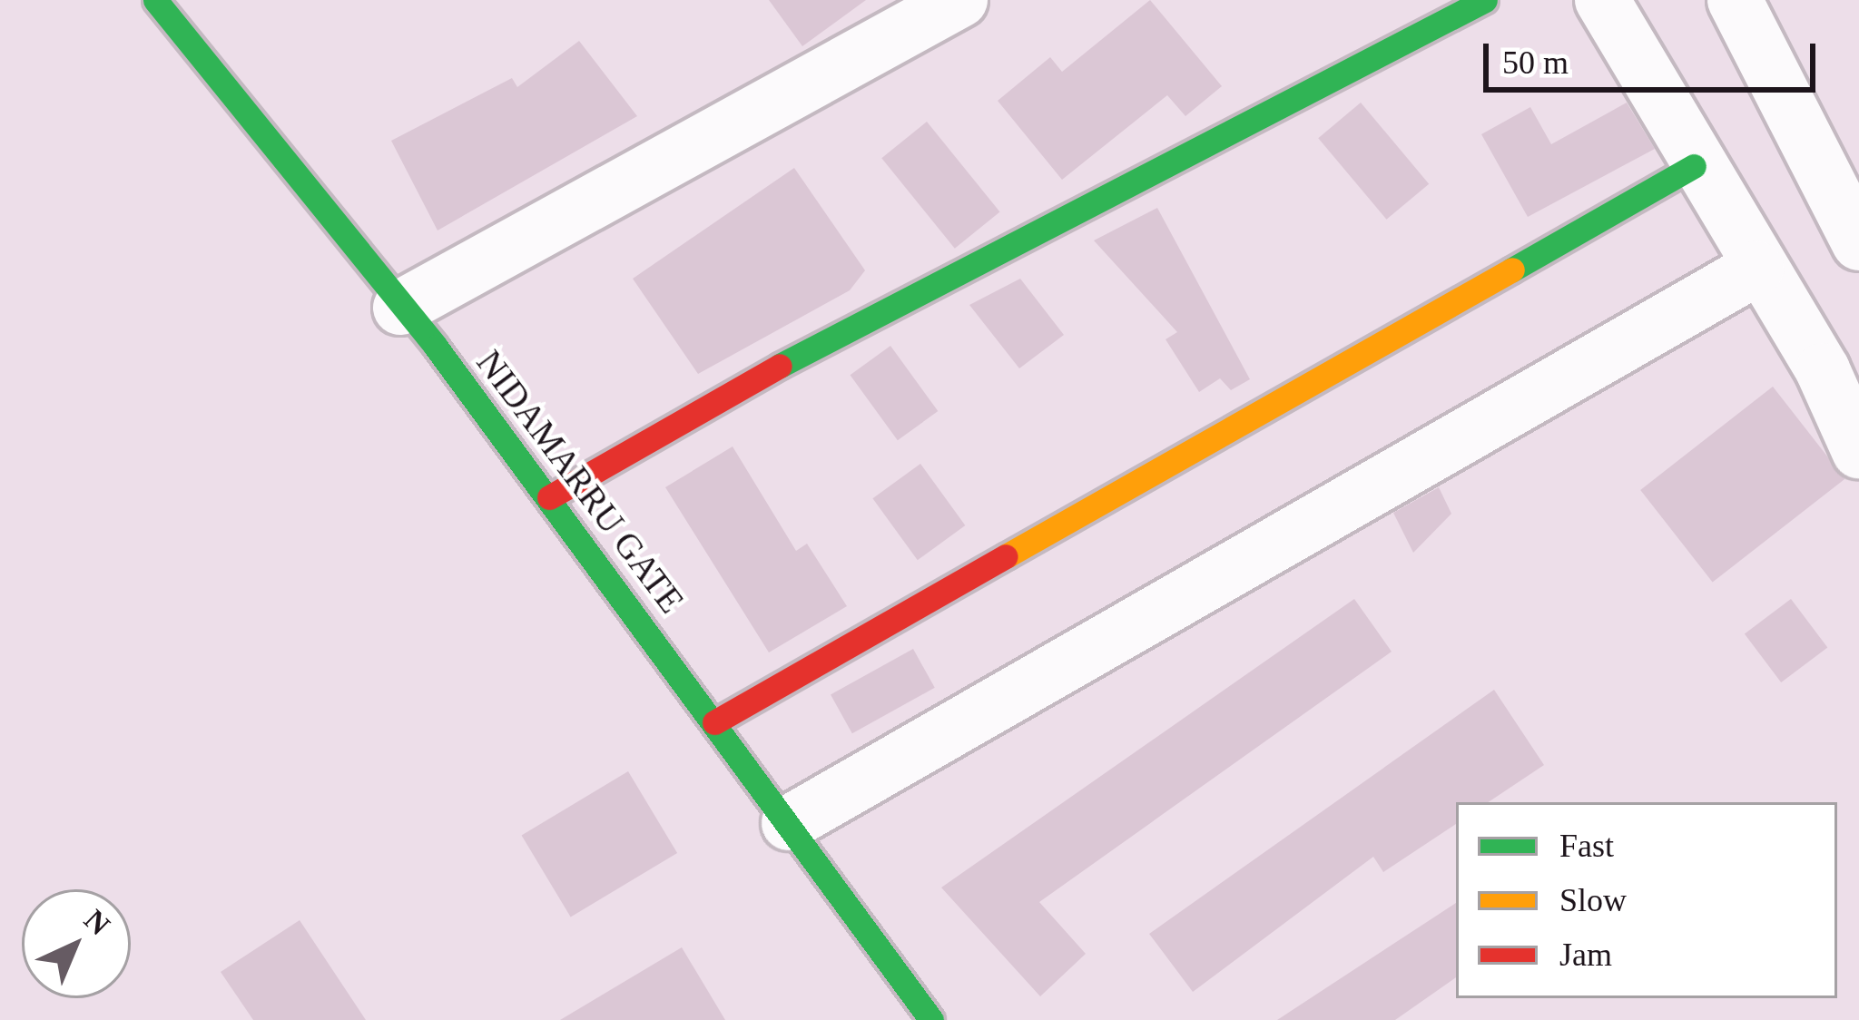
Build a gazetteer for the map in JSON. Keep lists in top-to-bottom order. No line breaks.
{"streets":{"street":["NIDAMARRU GATE"]},"legend":["Fast","Slow","Jam"],"scale_bar":"50 m","north":"top right"}
